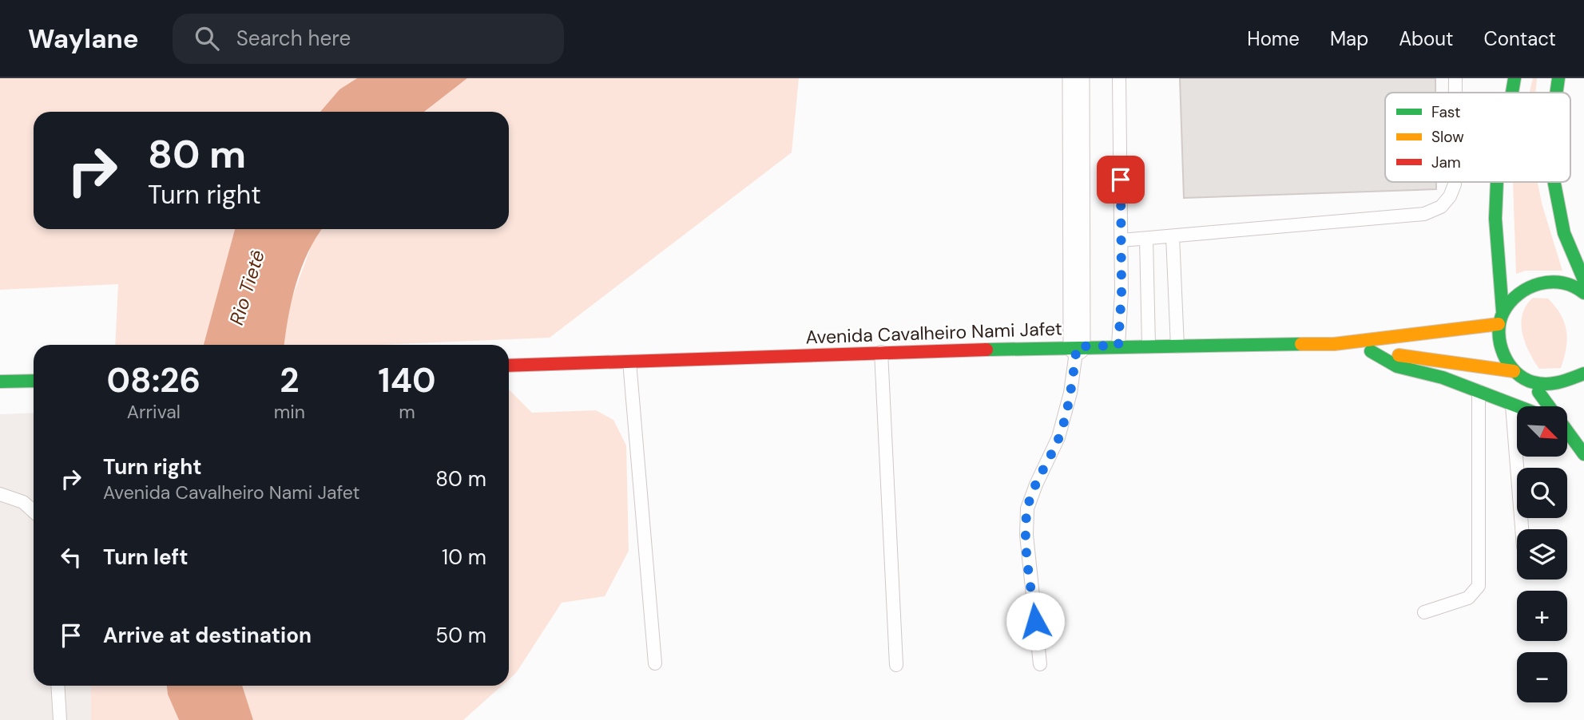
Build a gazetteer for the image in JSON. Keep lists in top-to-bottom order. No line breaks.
{"streets":{"main road":["Avenida Cavalheiro Nami Jafet"]},"water":["Rio Tietê"],"legend":["Fast","Slow","Jam"],"north":"bottom right","page":{"header":"Waylane","search":"Search here","nav":["Home","Map","About","Contact"],"turn":["80 m","Turn right"],"eta":["08:26","Arrival","2","min","140","m"],"map_buttons":["+","−"],"list":[{"name":"Turn right","note":"Avenida Cavalheiro Nami Jafet","value":"80 m"},{"name":"Turn left","value":"10 m"},{"name":"Arrive at destination","value":"50 m"}]}}
